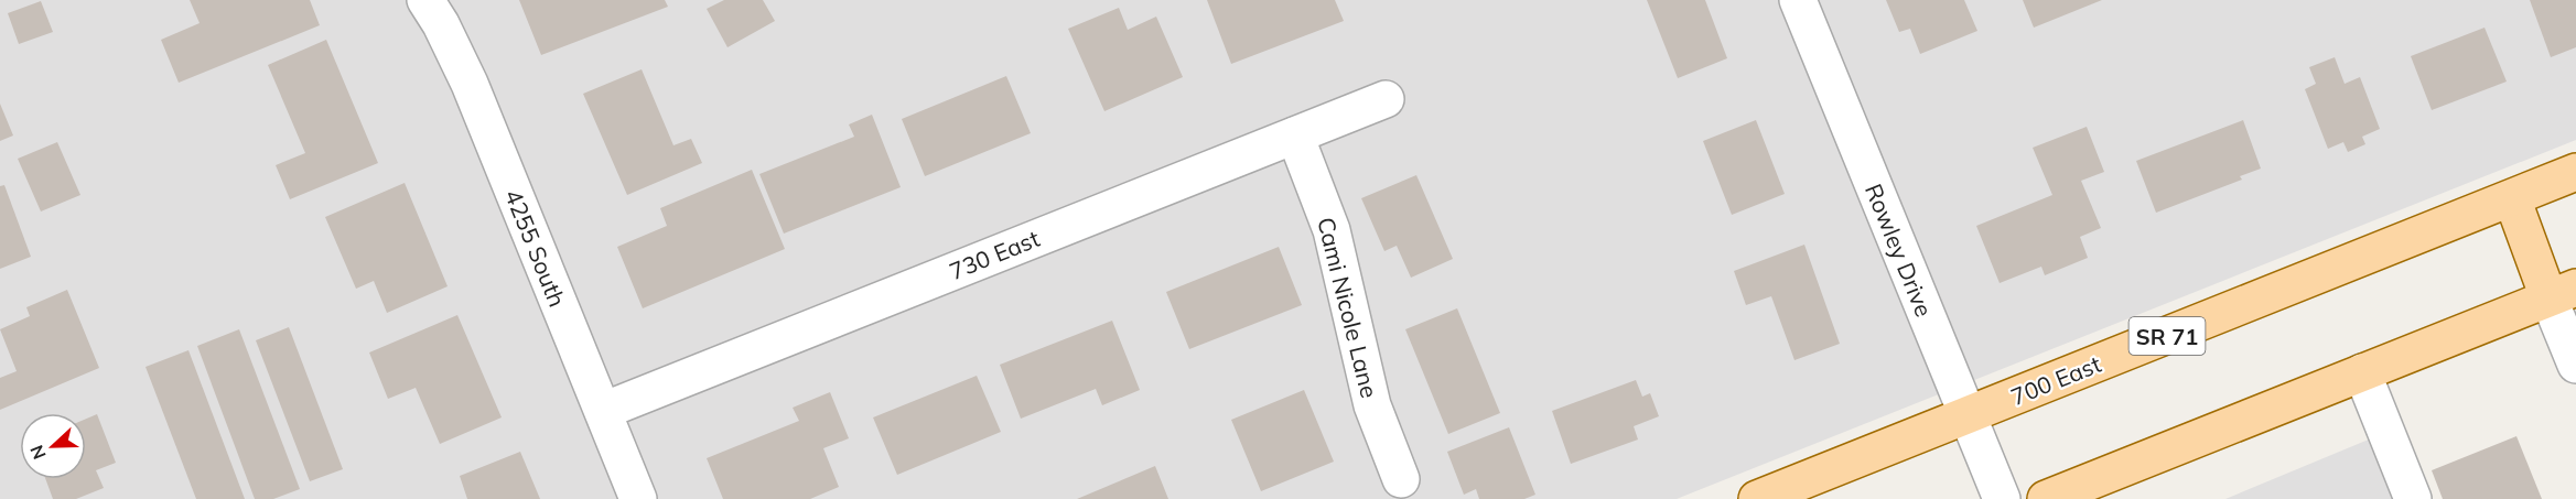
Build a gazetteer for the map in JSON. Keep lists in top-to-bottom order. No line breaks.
{"streets":{"main road":["SR 71","700 East"],"street":["4255 South","Rowley Drive","730 East","Cami Nicole Lane"]},"crossings":[["4255 South","730 East"],["Rowley Drive","700 East"],["730 East","Cami Nicole Lane"]],"north":"left"}
